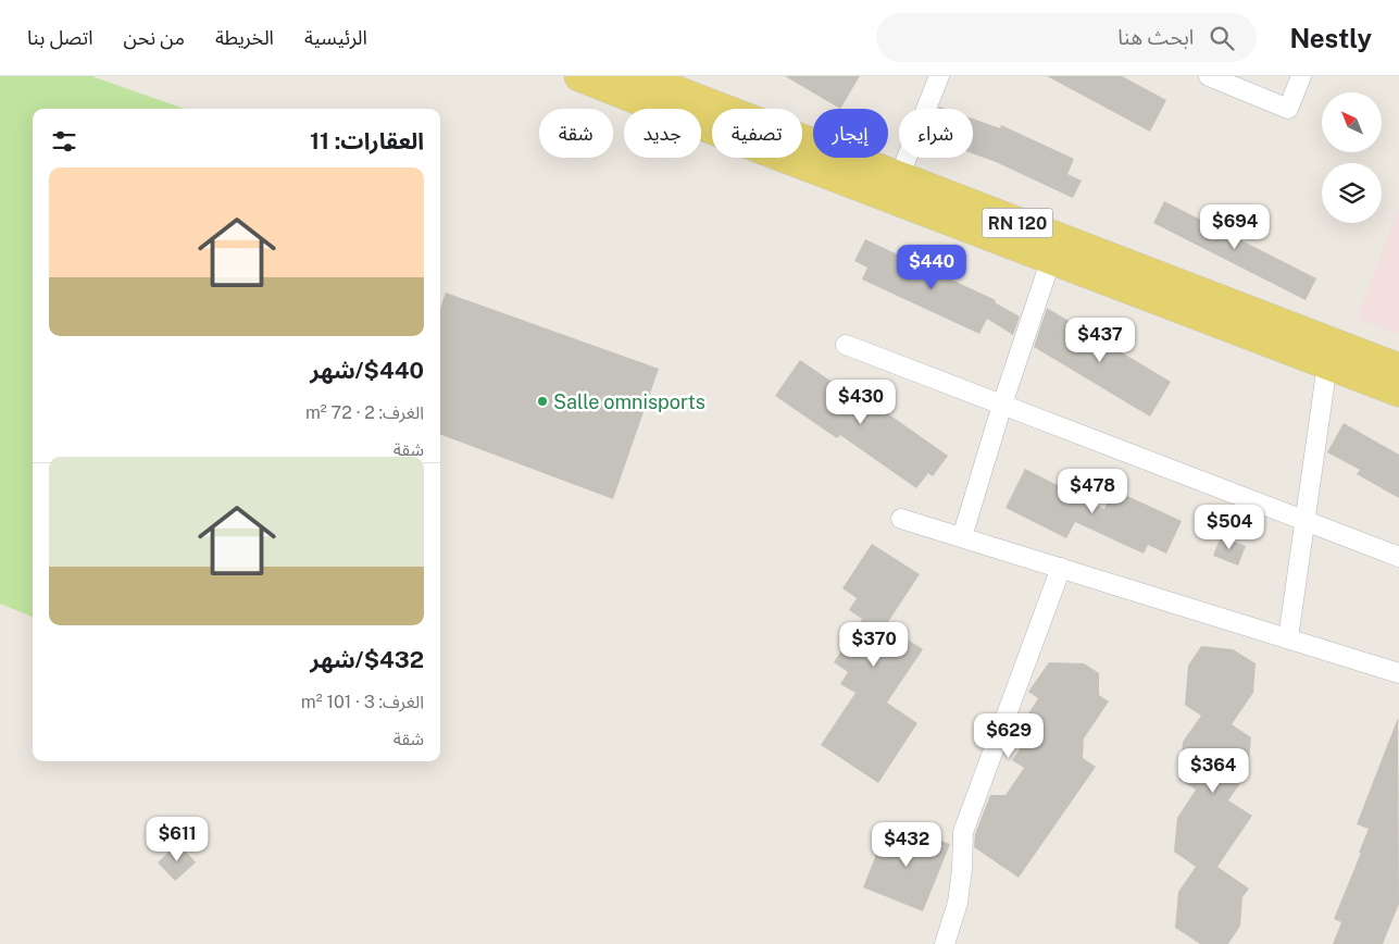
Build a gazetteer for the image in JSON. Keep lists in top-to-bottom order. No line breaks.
{"streets":{"main road":["RN 120"]},"places":["Salle omnisports"],"north":"top left","page":{"header":"Nestly","search":"ابحث هنا","nav":["الرئيسية","الخريطة","من نحن","اتصل بنا"],"chip":["شراء","إيجار","تصفية","جديد","شقة"],"heading":"العقارات: 11","list":[{"name":"$440/شهر","note":"الغرف: 2 · 72 m² · شقة"},{"name":"$432/شهر","note":"الغرف: 3 · 101 m² · شقة"}],"price":["$694","$440","$437","$430","$478","$504","$370","$629","$364","$611","$432"]}}
